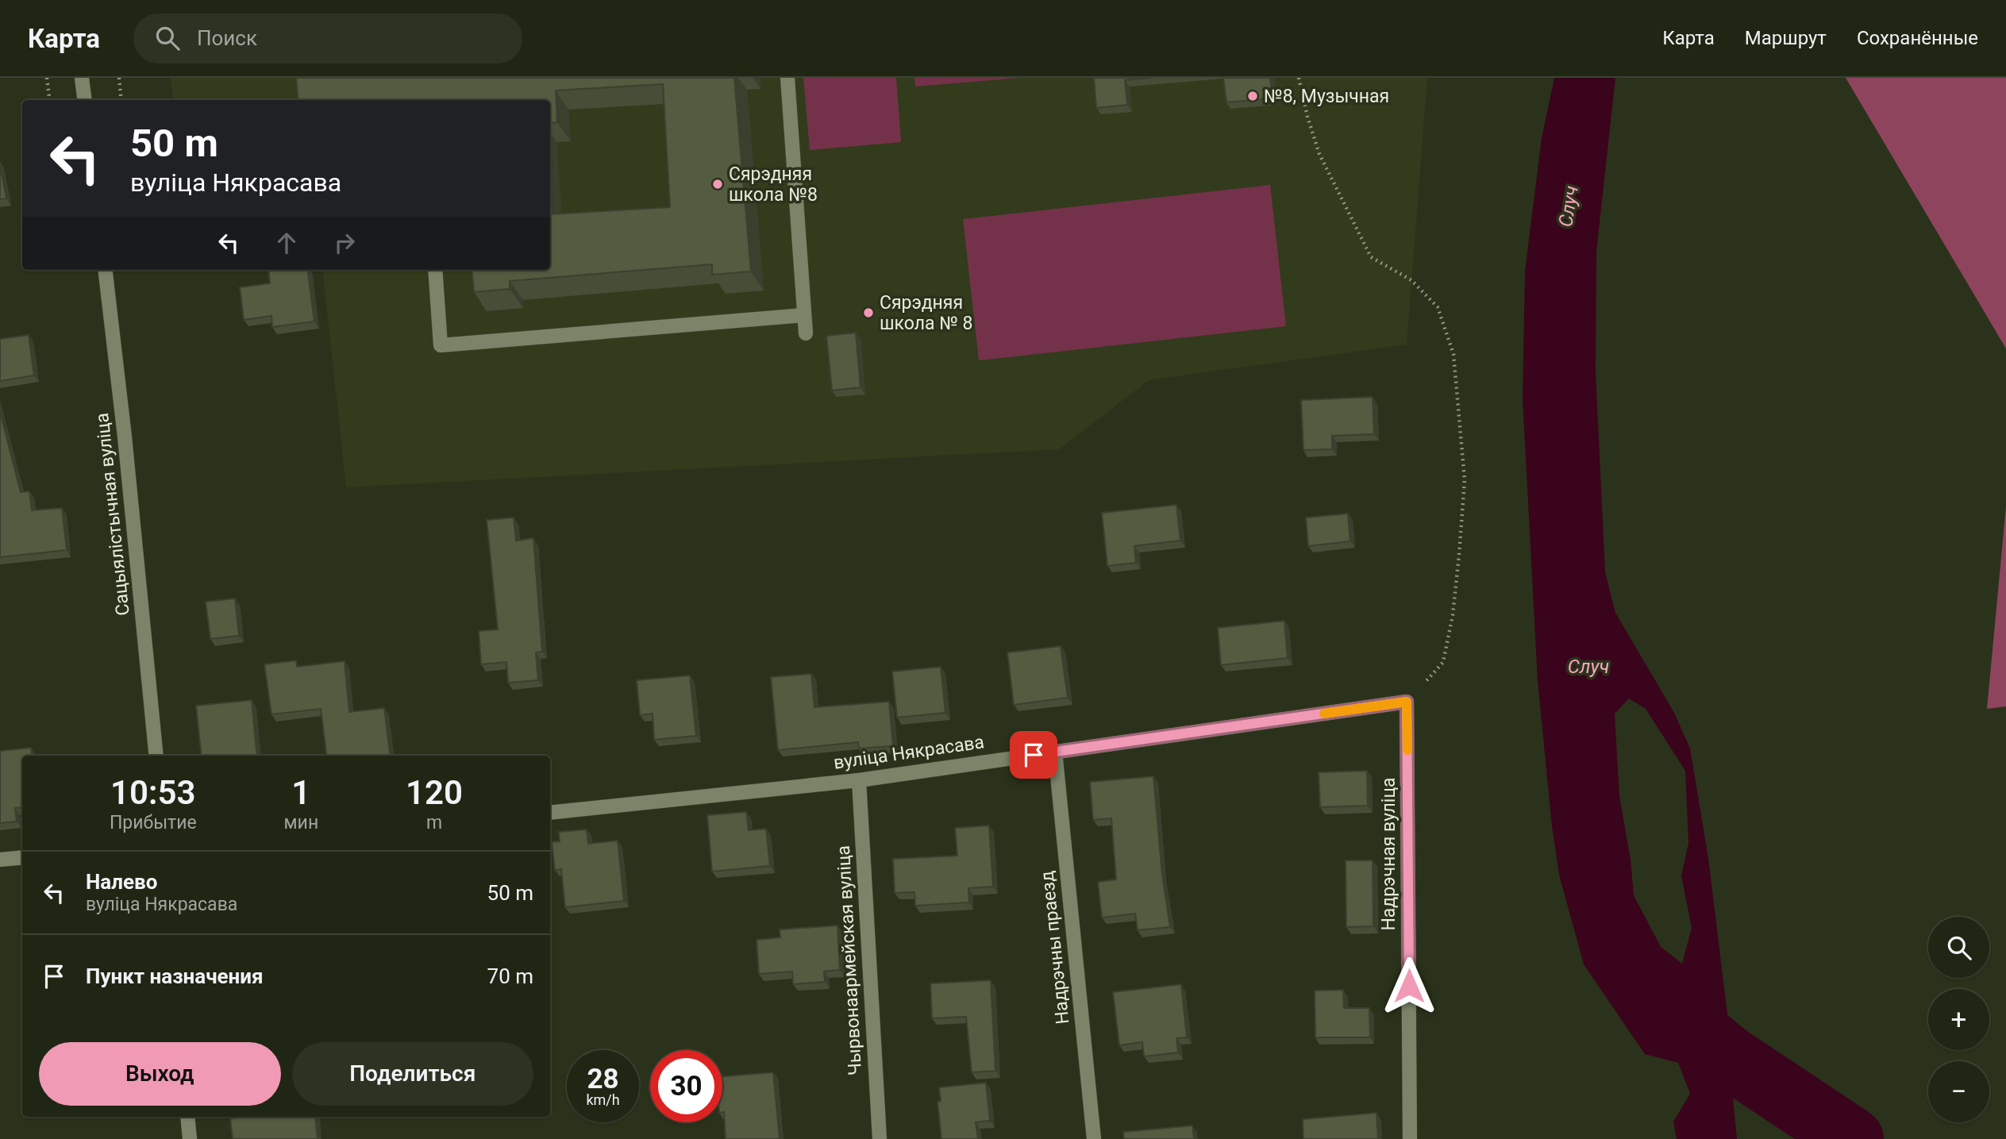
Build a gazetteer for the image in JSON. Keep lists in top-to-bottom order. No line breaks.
{"streets":{"street":["Сацыялістычная вуліца","вуліца Някрасава","Надрэчная вуліца","Надрэчны праезд","Чырвонаармейская вуліца"]},"crossings":[["вуліца Някрасава","Надрэчная вуліца"],["вуліца Някрасава","Надрэчны праезд"],["вуліца Някрасава","Чырвонаармейская вуліца"]],"water":["Случ"],"places":["№8, Музычная","Сярэдняя школа №8","Сярэдняя школа № 8"],"page":{"header":"Карта","search":"Поиск","nav":["Карта","Маршрут","Сохранённые"],"turn":["50 m","вуліца Някрасава"],"eta":["10:53","Прибытие","1","мин","120","m"],"list":[{"name":"Налево","note":"вуліца Някрасава","value":"50 m"},{"name":"Пункт назначения","value":"70 m"}],"map_buttons":["+","−"],"buttons":["Выход","Поделиться"],"speed":"28 km/h","limit":"30"}}
